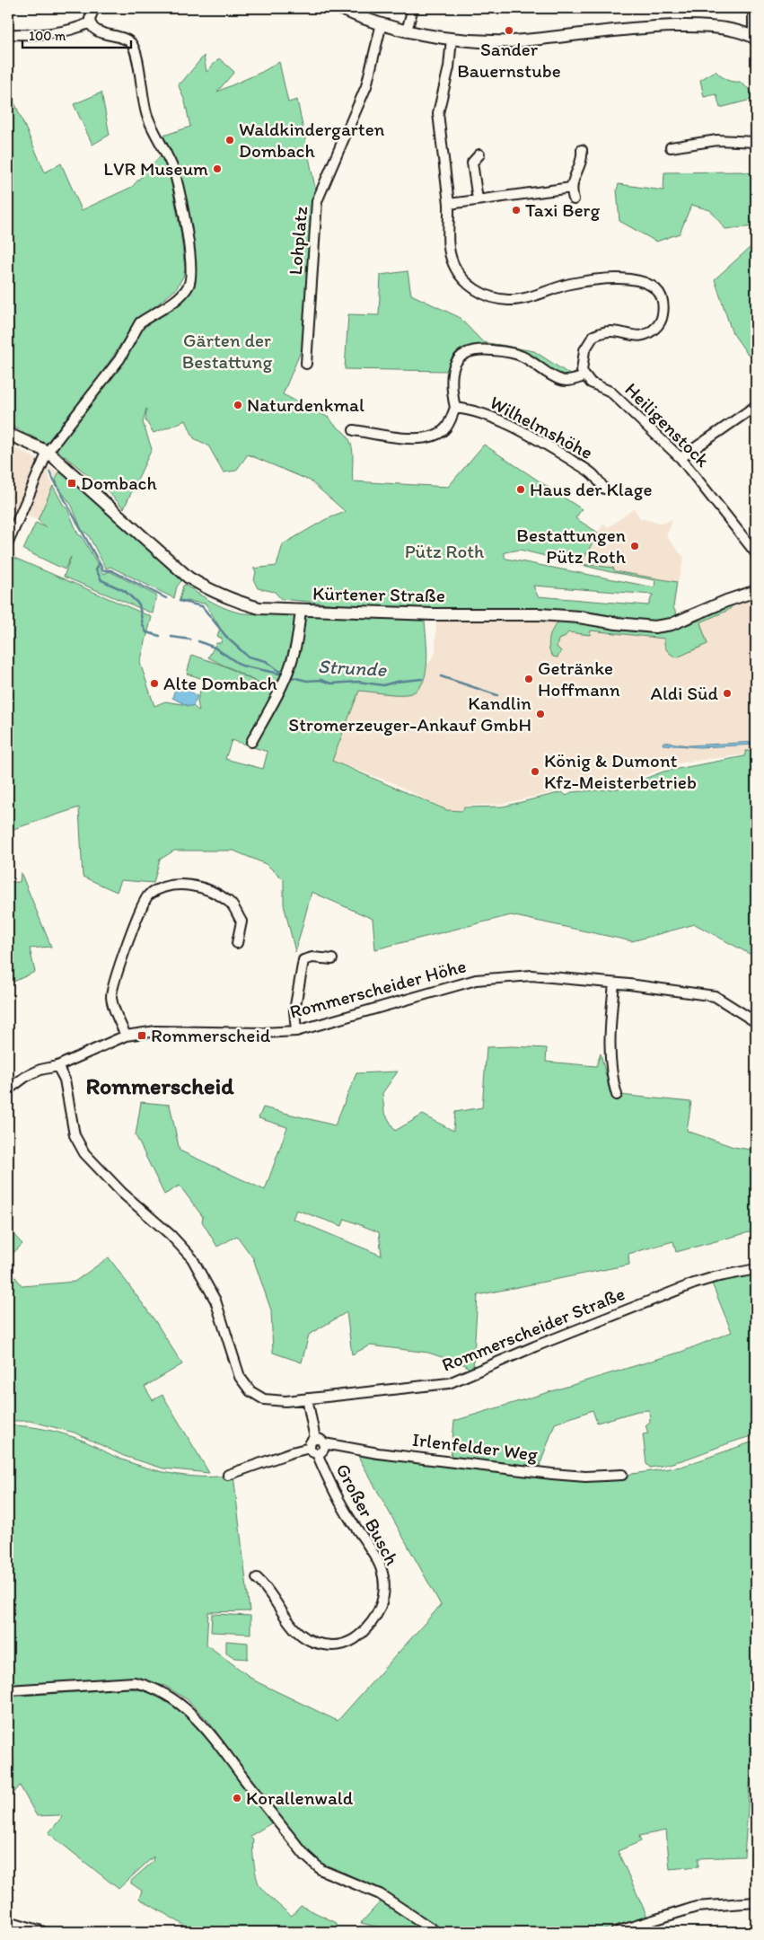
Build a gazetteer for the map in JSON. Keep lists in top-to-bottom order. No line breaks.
{"streets":{"main road":["Kürtener Straße"],"street":["Lohplatz","Heiligenstock","Wilhelmshöhe","Rommerscheider Höhe","Rommerscheider Straße","Irlenfelder Weg","Großer Busch"]},"crossings":[["Rommerscheider Höhe","Rommerscheider Straße"],["Irlenfelder Weg","Großer Busch"]],"districts":["Rommerscheid"],"water":["Strunde"],"parks":["Gärten der Bestattung","Pütz Roth"],"places":{"other":["Sander Bauernstube","Waldkindergarten Dombach","LVR Museum","Taxi Berg","Naturdenkmal","Haus der Klage","Bestattungen Pütz Roth","Getränke Hoffmann","Alte Dombach","Aldi Süd","Kandlin Stromerzeuger-Ankauf GmbH","König & Dumont Kfz-Meisterbetrieb","Korallenwald"],"transit":["Dombach","Rommerscheid"]},"scale_bar":"100 m"}
